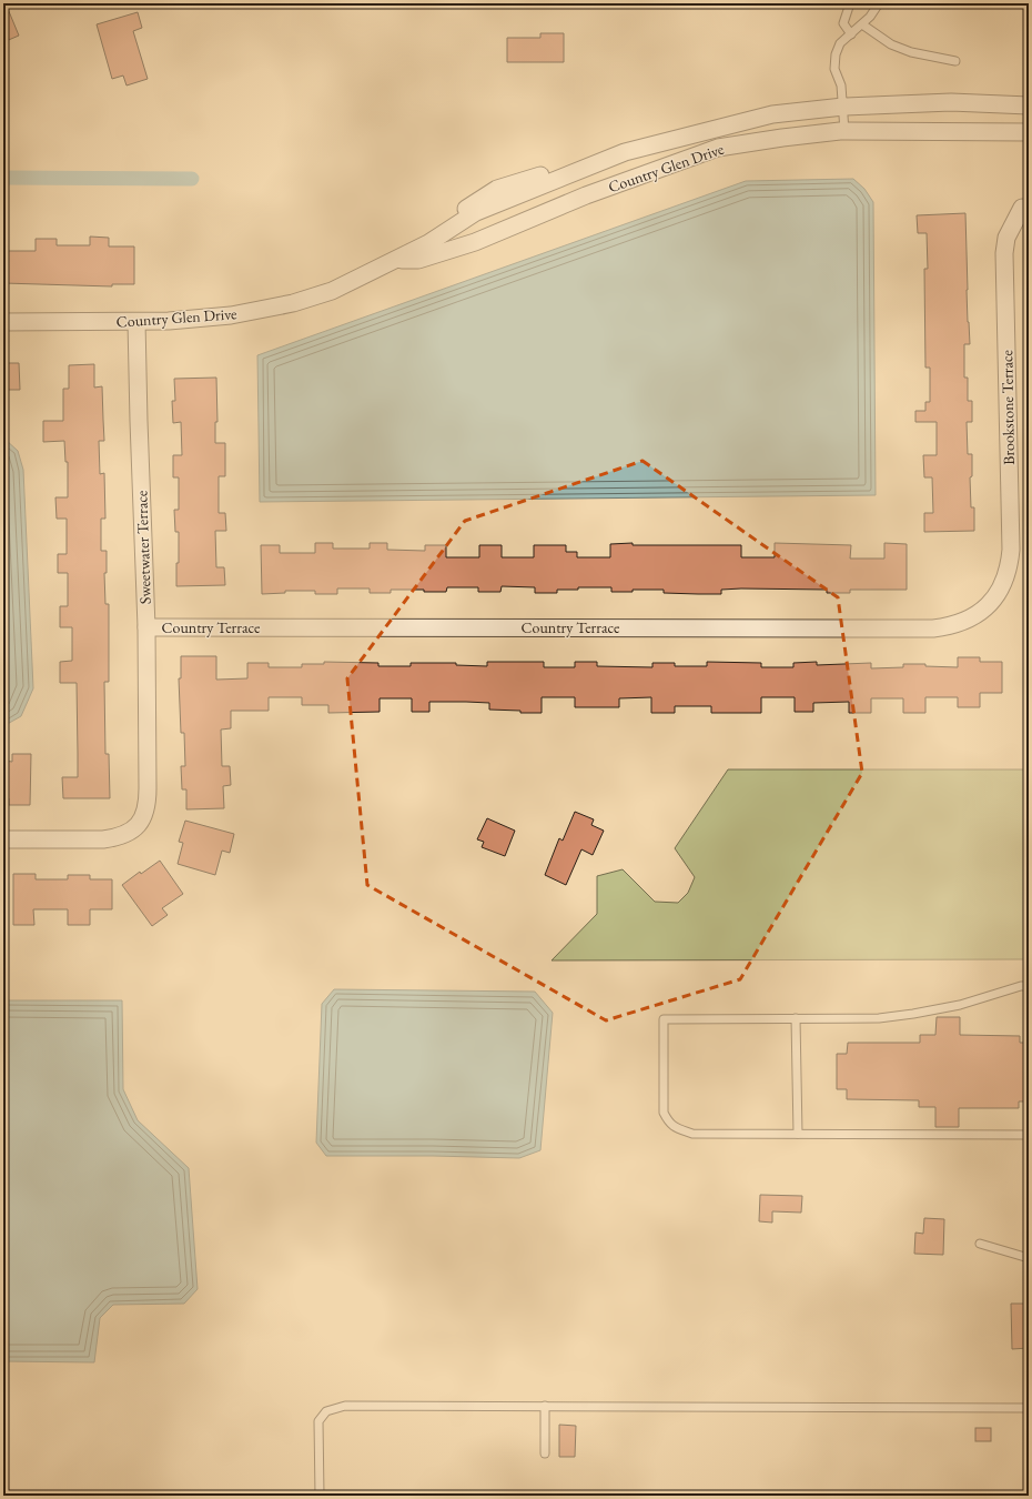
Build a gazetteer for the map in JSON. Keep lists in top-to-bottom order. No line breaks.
{"streets":{"street":["Country Glen Drive","Brookstone Terrace","Sweetwater Terrace","Country Terrace"]},"crossings":[["Country Glen Drive","Sweetwater Terrace"],["Brookstone Terrace","Country Terrace"],["Sweetwater Terrace","Country Terrace"]]}
